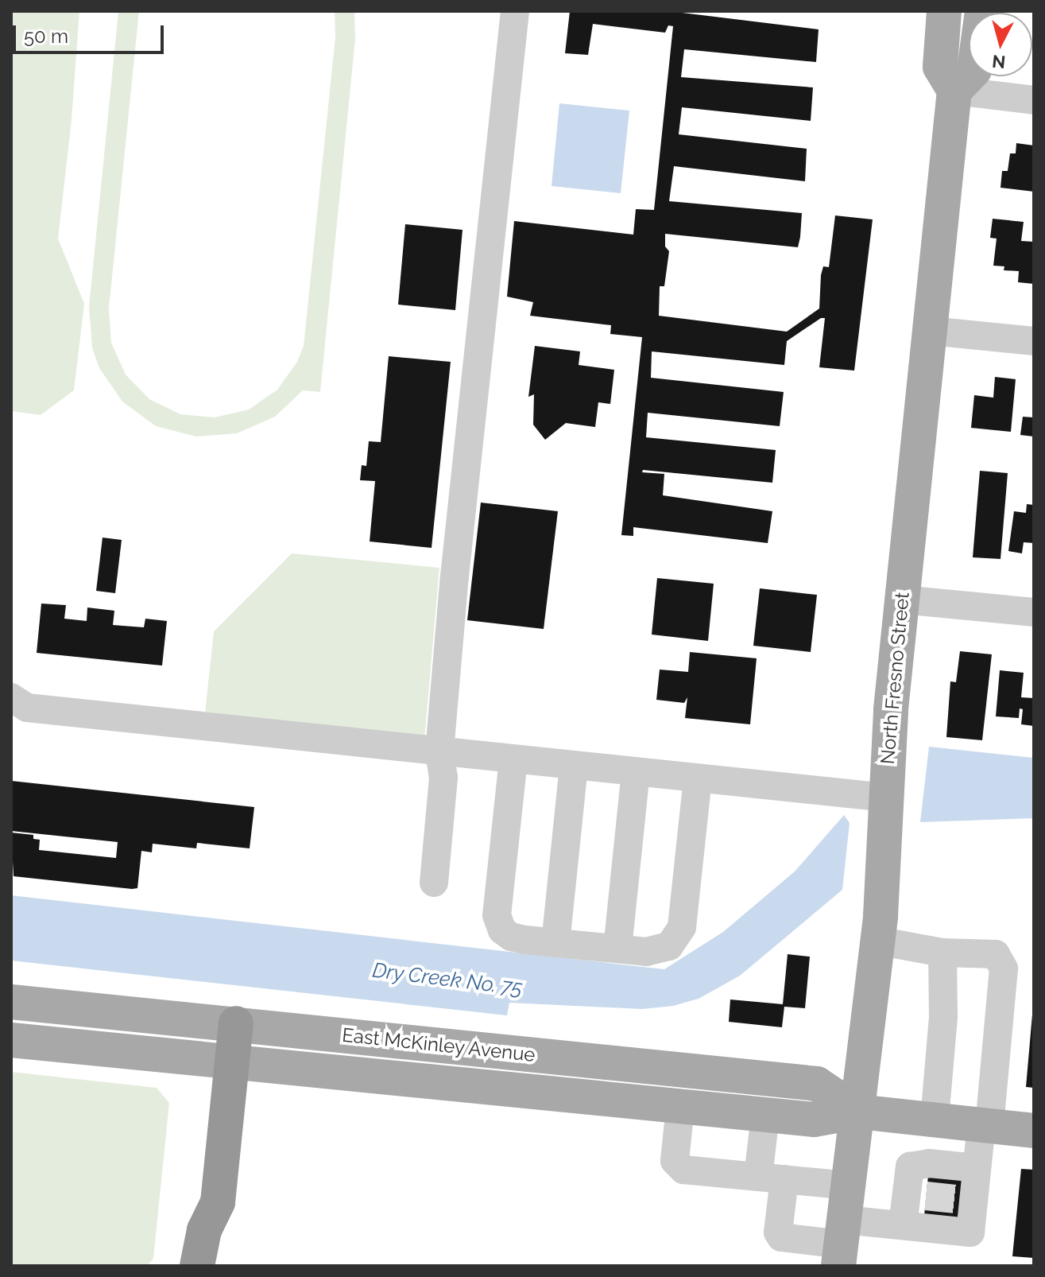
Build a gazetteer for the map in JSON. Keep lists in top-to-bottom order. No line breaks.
{"streets":{"main road":["North Fresno Street","East McKinley Avenue"]},"crossings":[["North Fresno Street","East McKinley Avenue"]],"water":["Dry Creek No. 75"],"scale_bar":"50 m","north":"bottom"}
